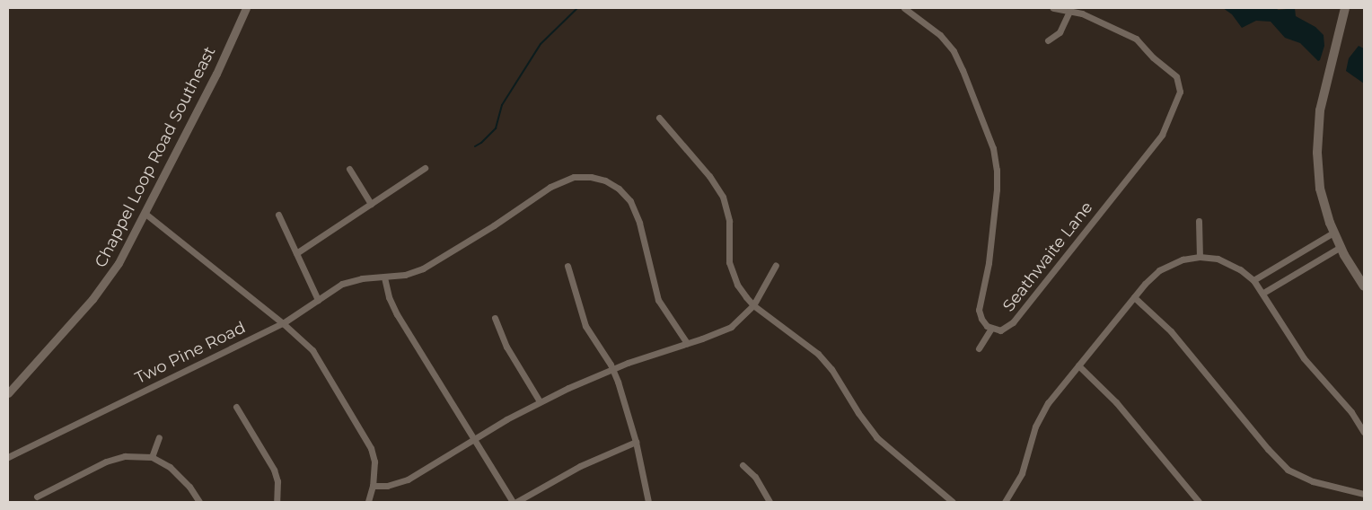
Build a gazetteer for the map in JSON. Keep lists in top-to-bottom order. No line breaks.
{"streets":{"street":["Chappel Loop Road Southeast","Seathwaite Lane","Two Pine Road"]}}
